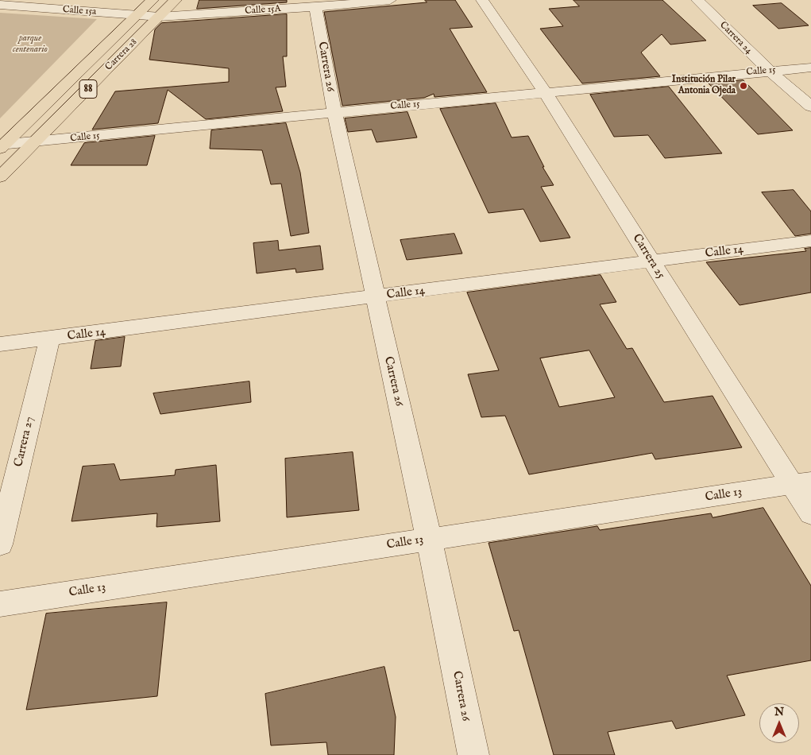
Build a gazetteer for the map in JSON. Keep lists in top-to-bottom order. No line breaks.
{"streets":{"highway":["Carrera 28","88"],"street":["Calle 15A","Calle 15a","Carrera 24","Carrera 26","Calle 15","Calle 14","Carrera 25","Carrera 27","Calle 13"]},"crossings":[["Calle 15A","Calle 15a"],["Calle 15A","Carrera 28"],["Calle 15A","Carrera 26"],["Calle 15a","Carrera 28"],["Carrera 24","Calle 15"],["Carrera 28","Calle 15"],["Carrera 26","Calle 15"],["Carrera 26","Calle 14"],["Carrera 26","Calle 13"],["Calle 15","Carrera 25"],["Calle 14","Carrera 25"],["Calle 14","Carrera 27"],["Carrera 25","Calle 13"]],"parks":["parque centenario"],"places":["Institución Pilar Antonia Ojeda"],"north":"top"}
